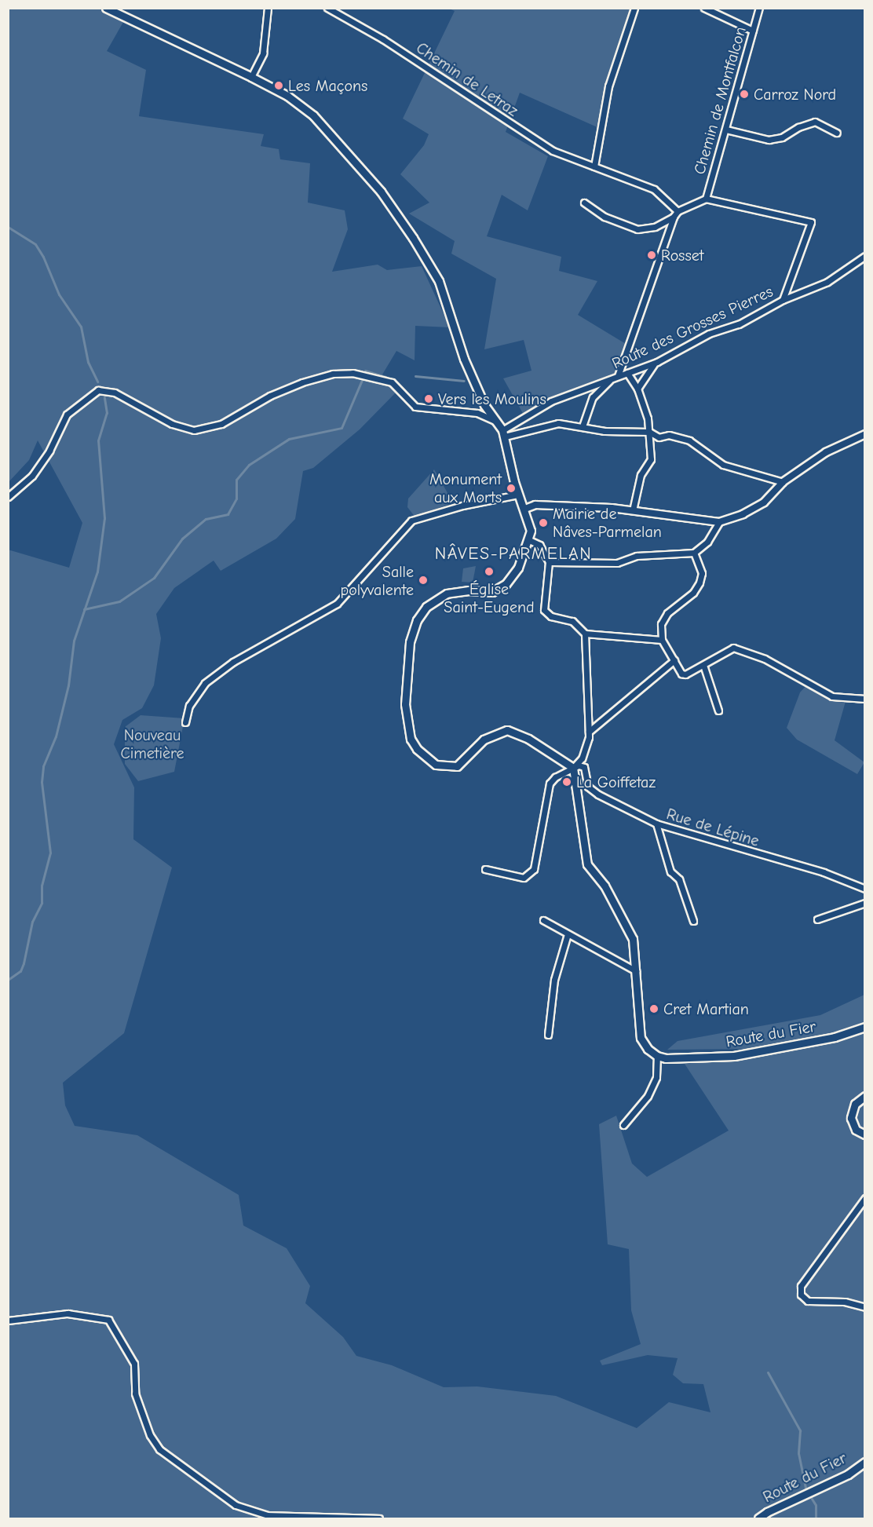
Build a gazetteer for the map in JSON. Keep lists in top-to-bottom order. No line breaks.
{"streets":{"main road":["Route du Fier"],"street":["Chemin de Letraz","Chemin de Montfalcon","Route des Grosses Pierres","Rue de Lépine"]},"districts":["NÂVES-PARMELAN"],"parks":["Nouveau Cimetière"],"places":["Les Maçons","Carroz Nord","Rosset","Vers les Moulins","Monument aux Morts","Mairie de Nâves-Parmelan","Église Saint-Eugend","Salle polyvalente","La Goiffetaz","Cret Martian"]}
